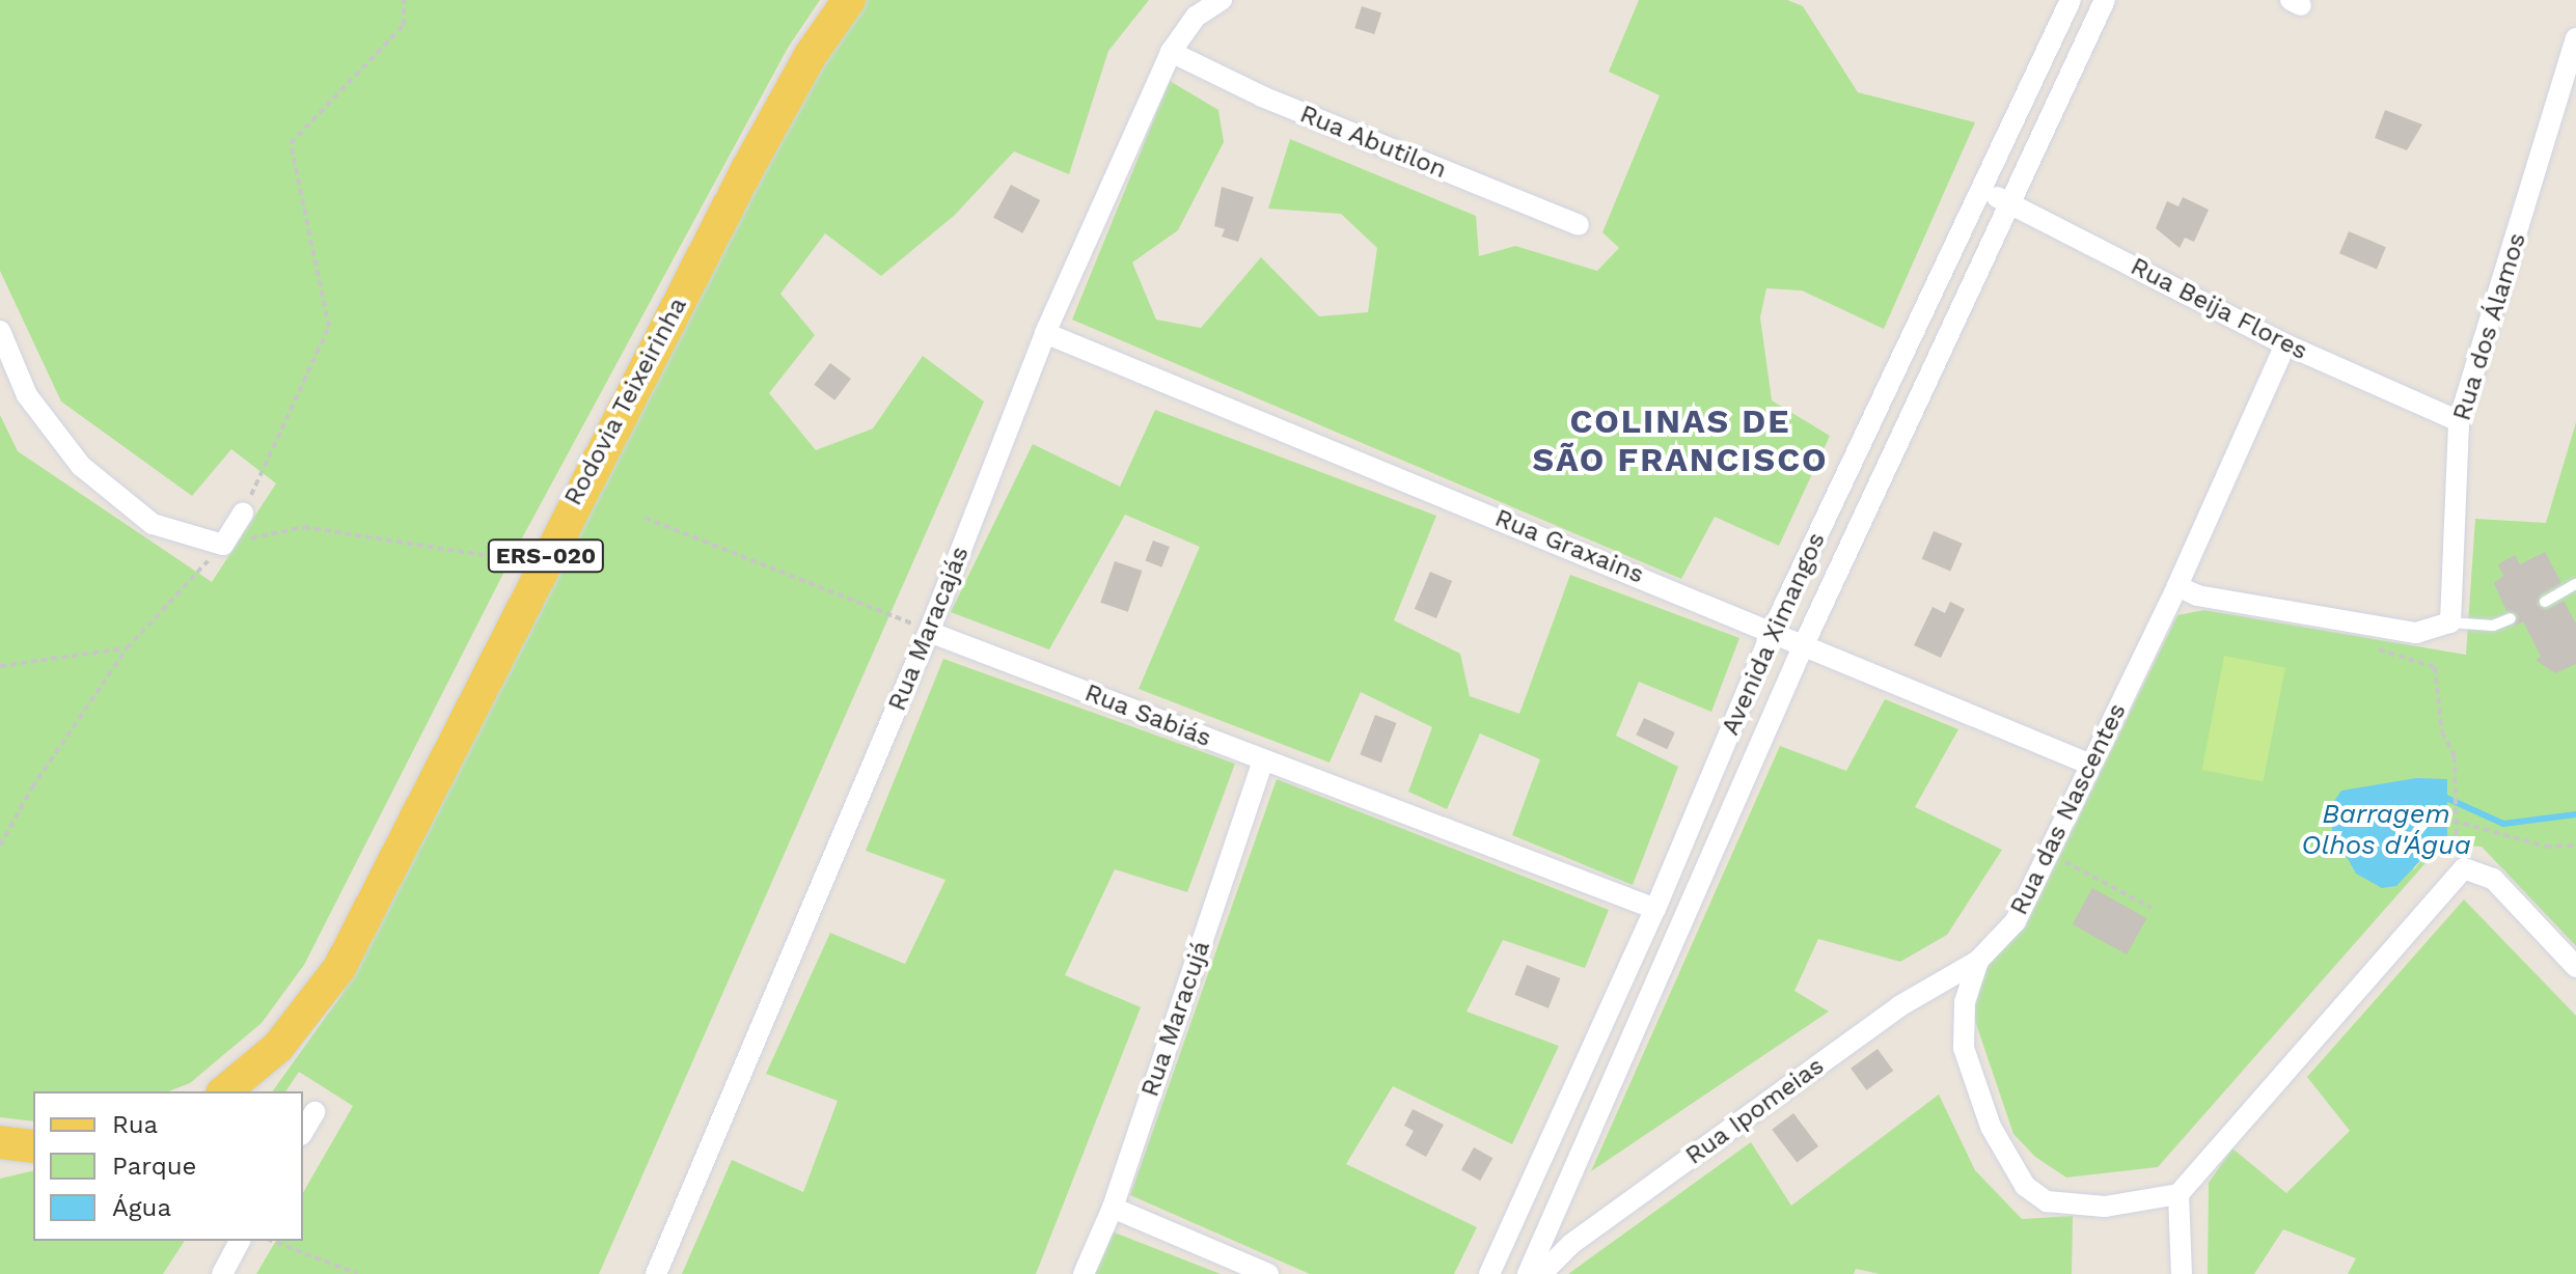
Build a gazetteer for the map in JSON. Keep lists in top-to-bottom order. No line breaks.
{"streets":{"main road":["Rodovia Teixeirinha","ERS-020"],"street":["Rua Abutilon","Rua Beija Flores","Rua dos Álamos","Rua Graxains","Rua Maracajás","Avenida Ximangos","Rua Sabiás","Rua das Nascentes","Rua Maracujá","Rua Ipomeias"]},"crossings":[["Rua Abutilon","Rua Maracajás"],["Rua Beija Flores","Rua dos Álamos"],["Rua Beija Flores","Avenida Ximangos"],["Rua Beija Flores","Rua das Nascentes"],["Rua Graxains","Rua Maracajás"],["Rua Graxains","Avenida Ximangos"],["Rua Graxains","Rua das Nascentes"],["Rua Maracajás","Rua Sabiás"],["Avenida Ximangos","Rua Sabiás"],["Rua Sabiás","Rua Maracujá"],["Rua das Nascentes","Rua Ipomeias"]],"districts":["COLINAS DE SÃO FRANCISCO"],"water":["Barragem Olhos d'Água"],"legend":["Rua","Parque","Água"]}
